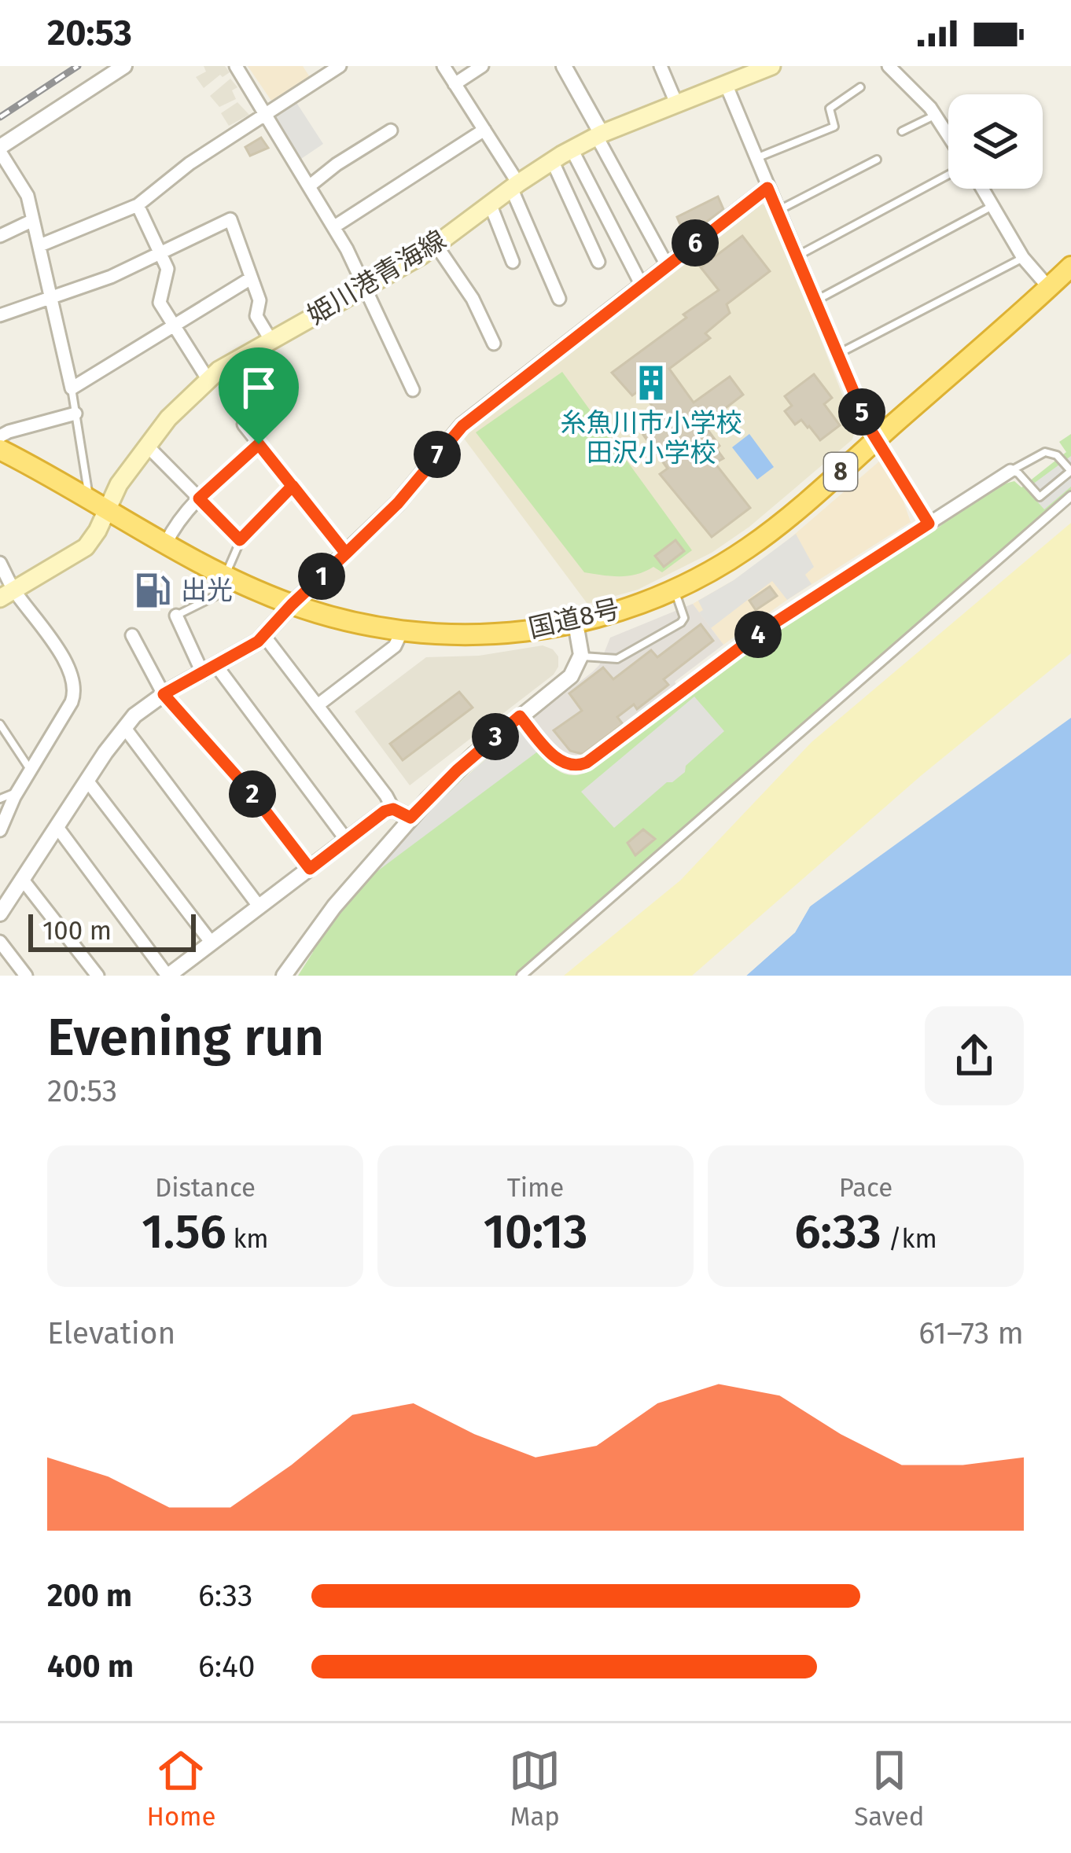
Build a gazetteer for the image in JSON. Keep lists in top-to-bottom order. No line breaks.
{"streets":{"highway":["8","国道8号"],"main road":["姫川港青海線"]},"crossings":[["姫川港青海線","国道8号"]],"places":{"building":["糸魚川市小学校 田沢小学校"],"fuel station":["出光"]},"scale_bar":"100 m","page":{"status":"20:53","pins":["6","5","7","1","4","3","2"],"scale":"100 m","heading":["Evening run","20:53"],"stats":[["Distance","1.56 km"],["Time","10:13"],["Pace","6:33 /km"]],"chart":["Elevation","61–73 m"],"list":[{"name":"200 m","note":"6:33"},{"name":"400 m","note":"6:40"}],"tabs":["Home","Map","Saved"]}}
